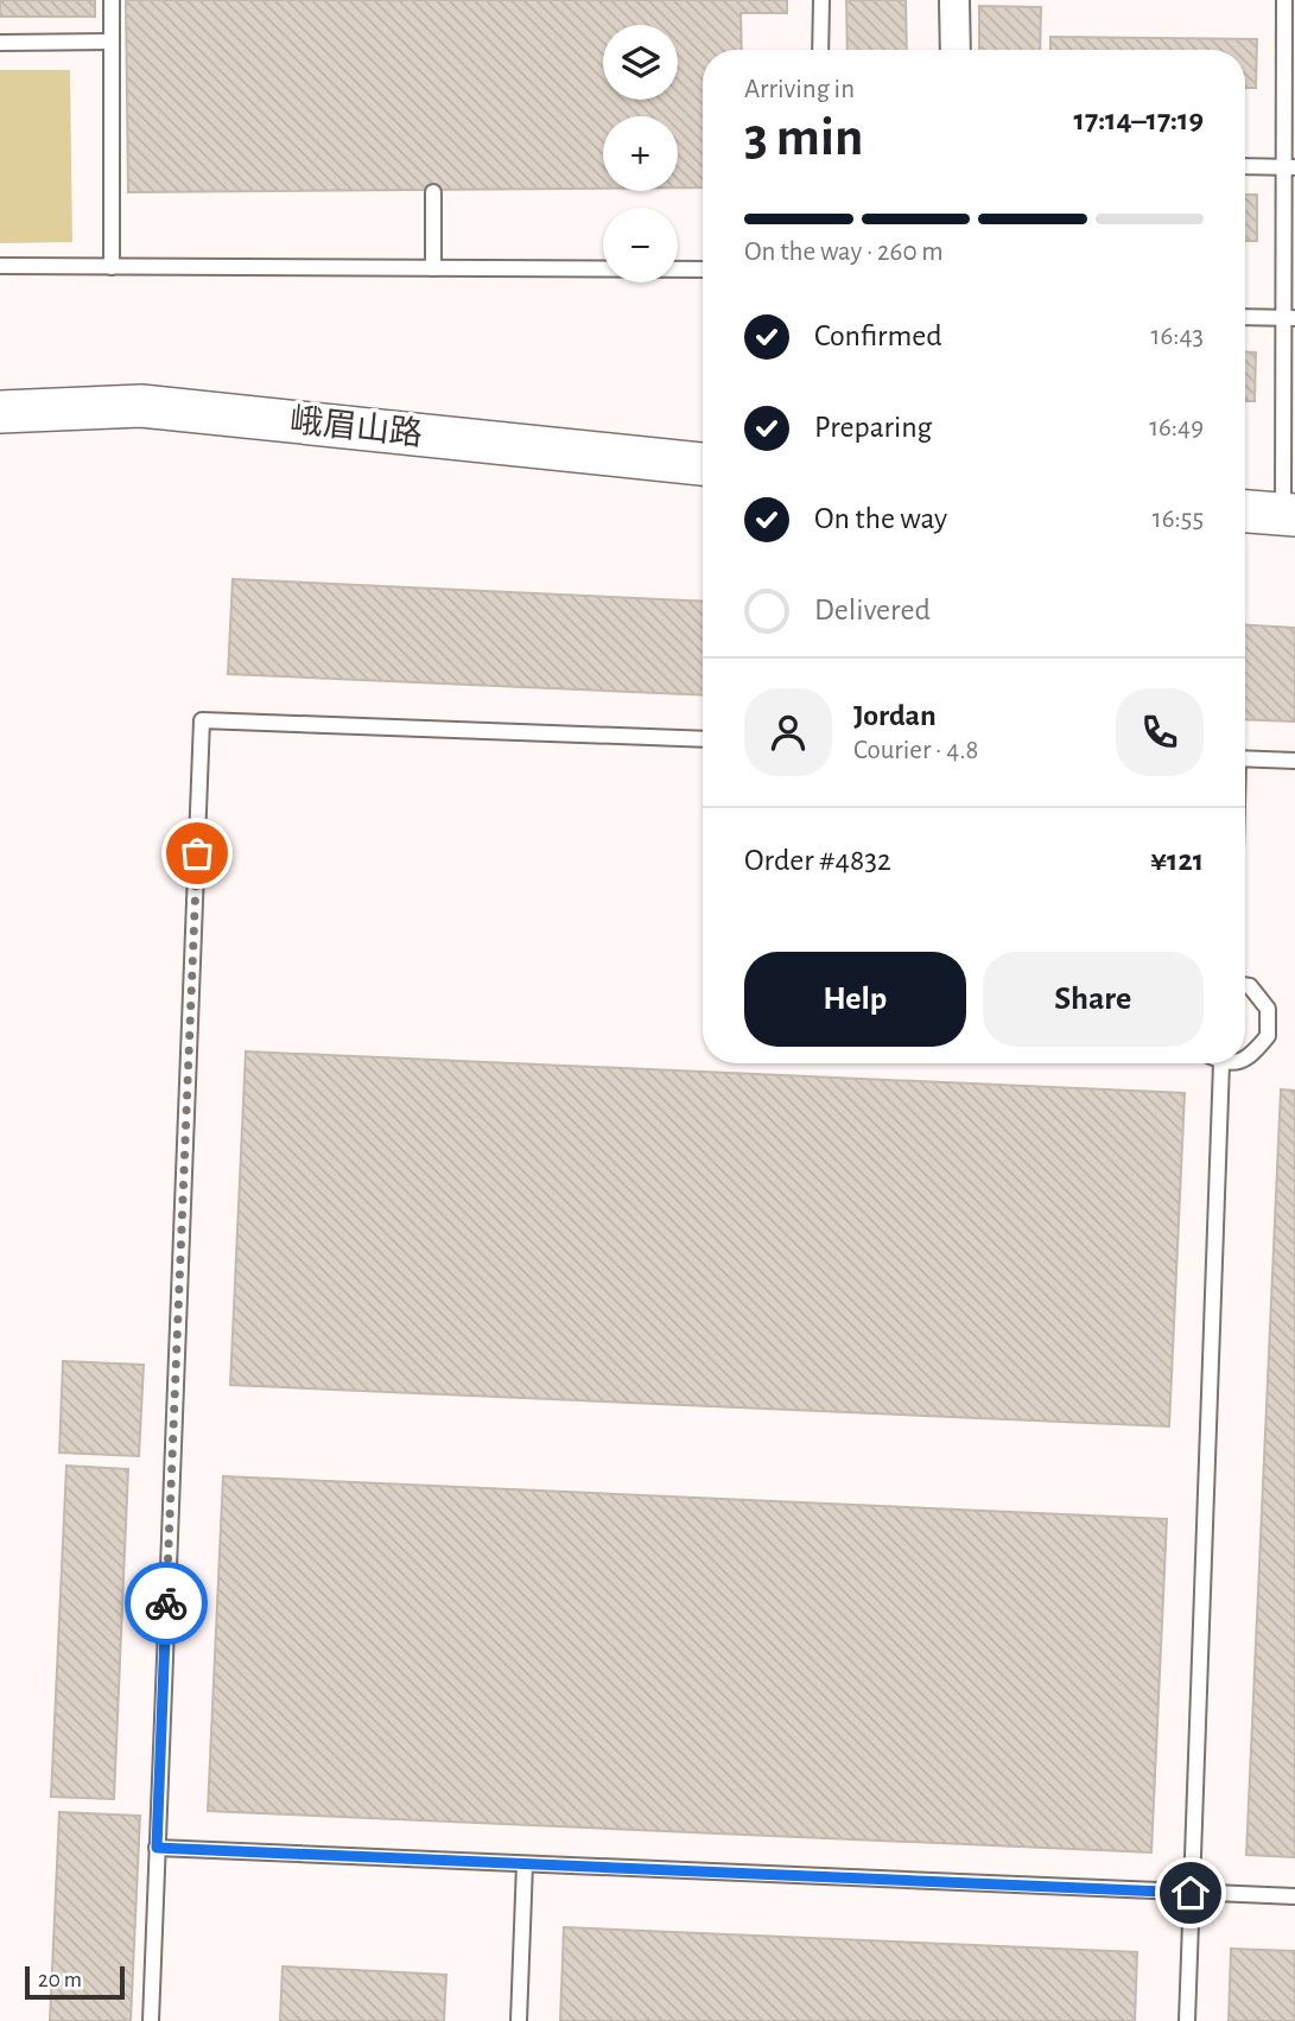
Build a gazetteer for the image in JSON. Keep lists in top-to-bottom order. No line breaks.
{"streets":{"street":["峨眉山路"]},"scale_bar":"20 m","page":{"map_buttons":["+","−"],"heading":["3 min","Arriving in","17:14–17:19"],"panel":["Jordan","Courier · 4.8","Order #4832","¥121"],"bar":"On the way · 260 m","list":[["Confirmed","16:43"],["Preparing","16:49"],["On the way","16:55"],"Delivered"],"buttons":["Help","Share"],"scale":"20 m"}}
